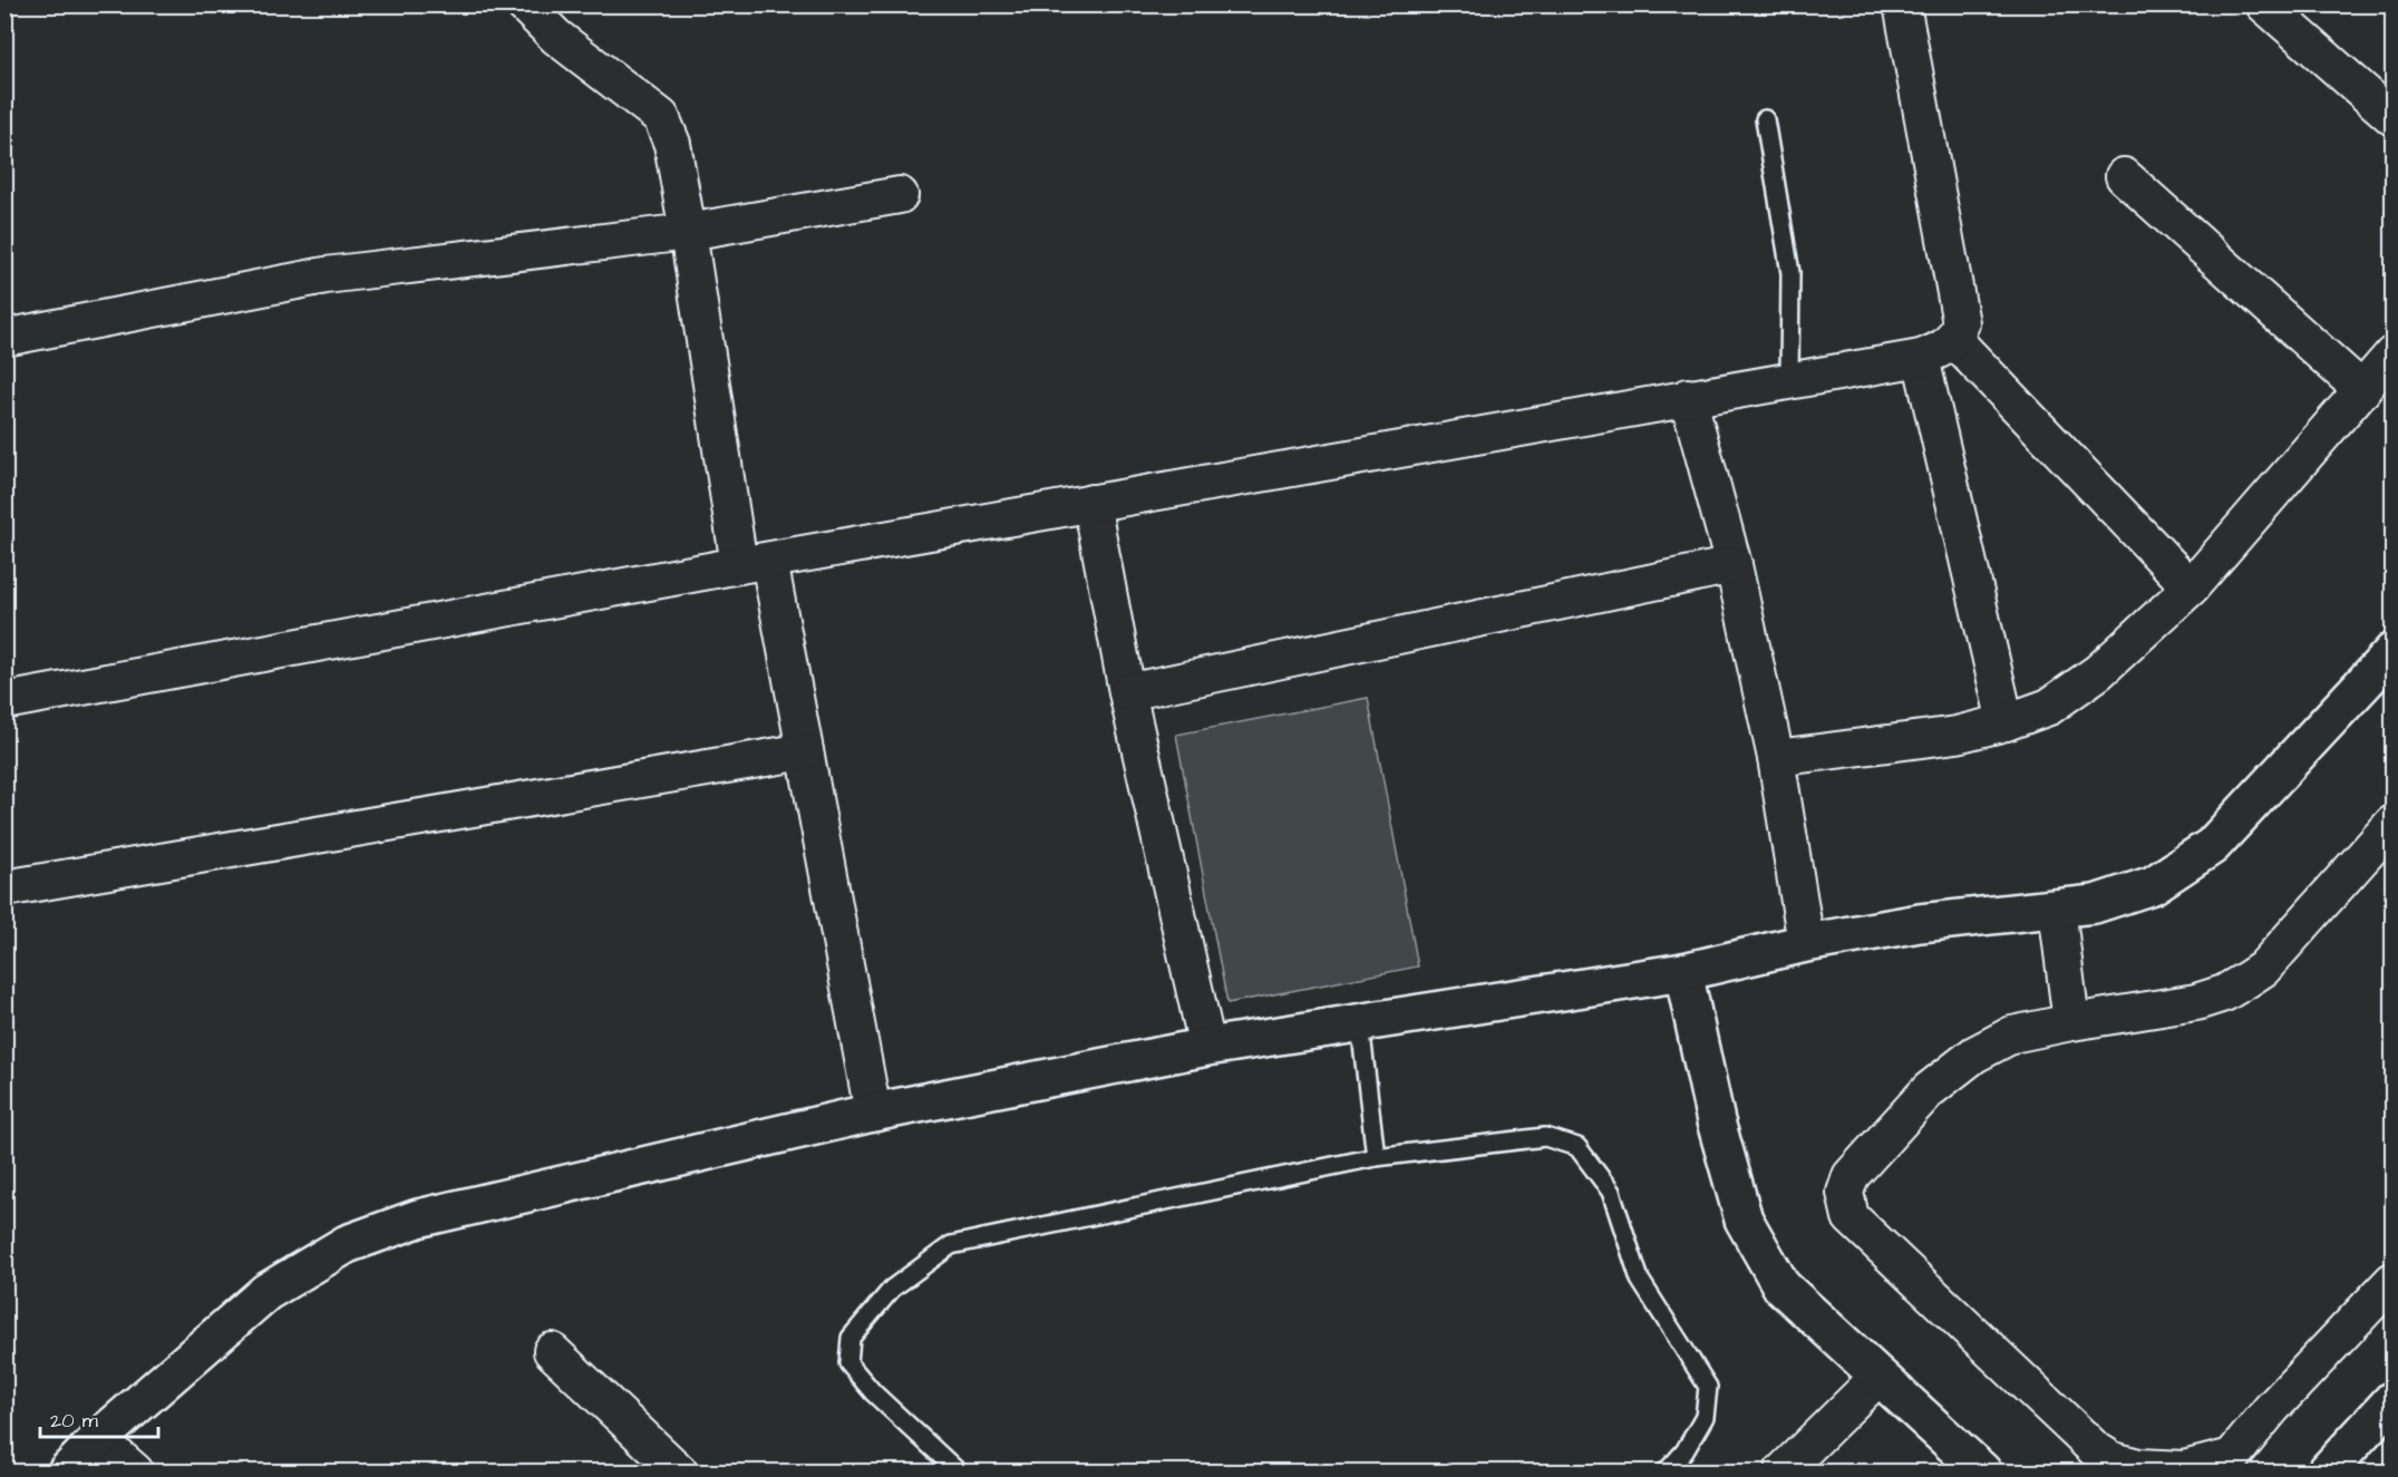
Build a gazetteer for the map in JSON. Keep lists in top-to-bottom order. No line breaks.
{"scale_bar":"20 m"}
